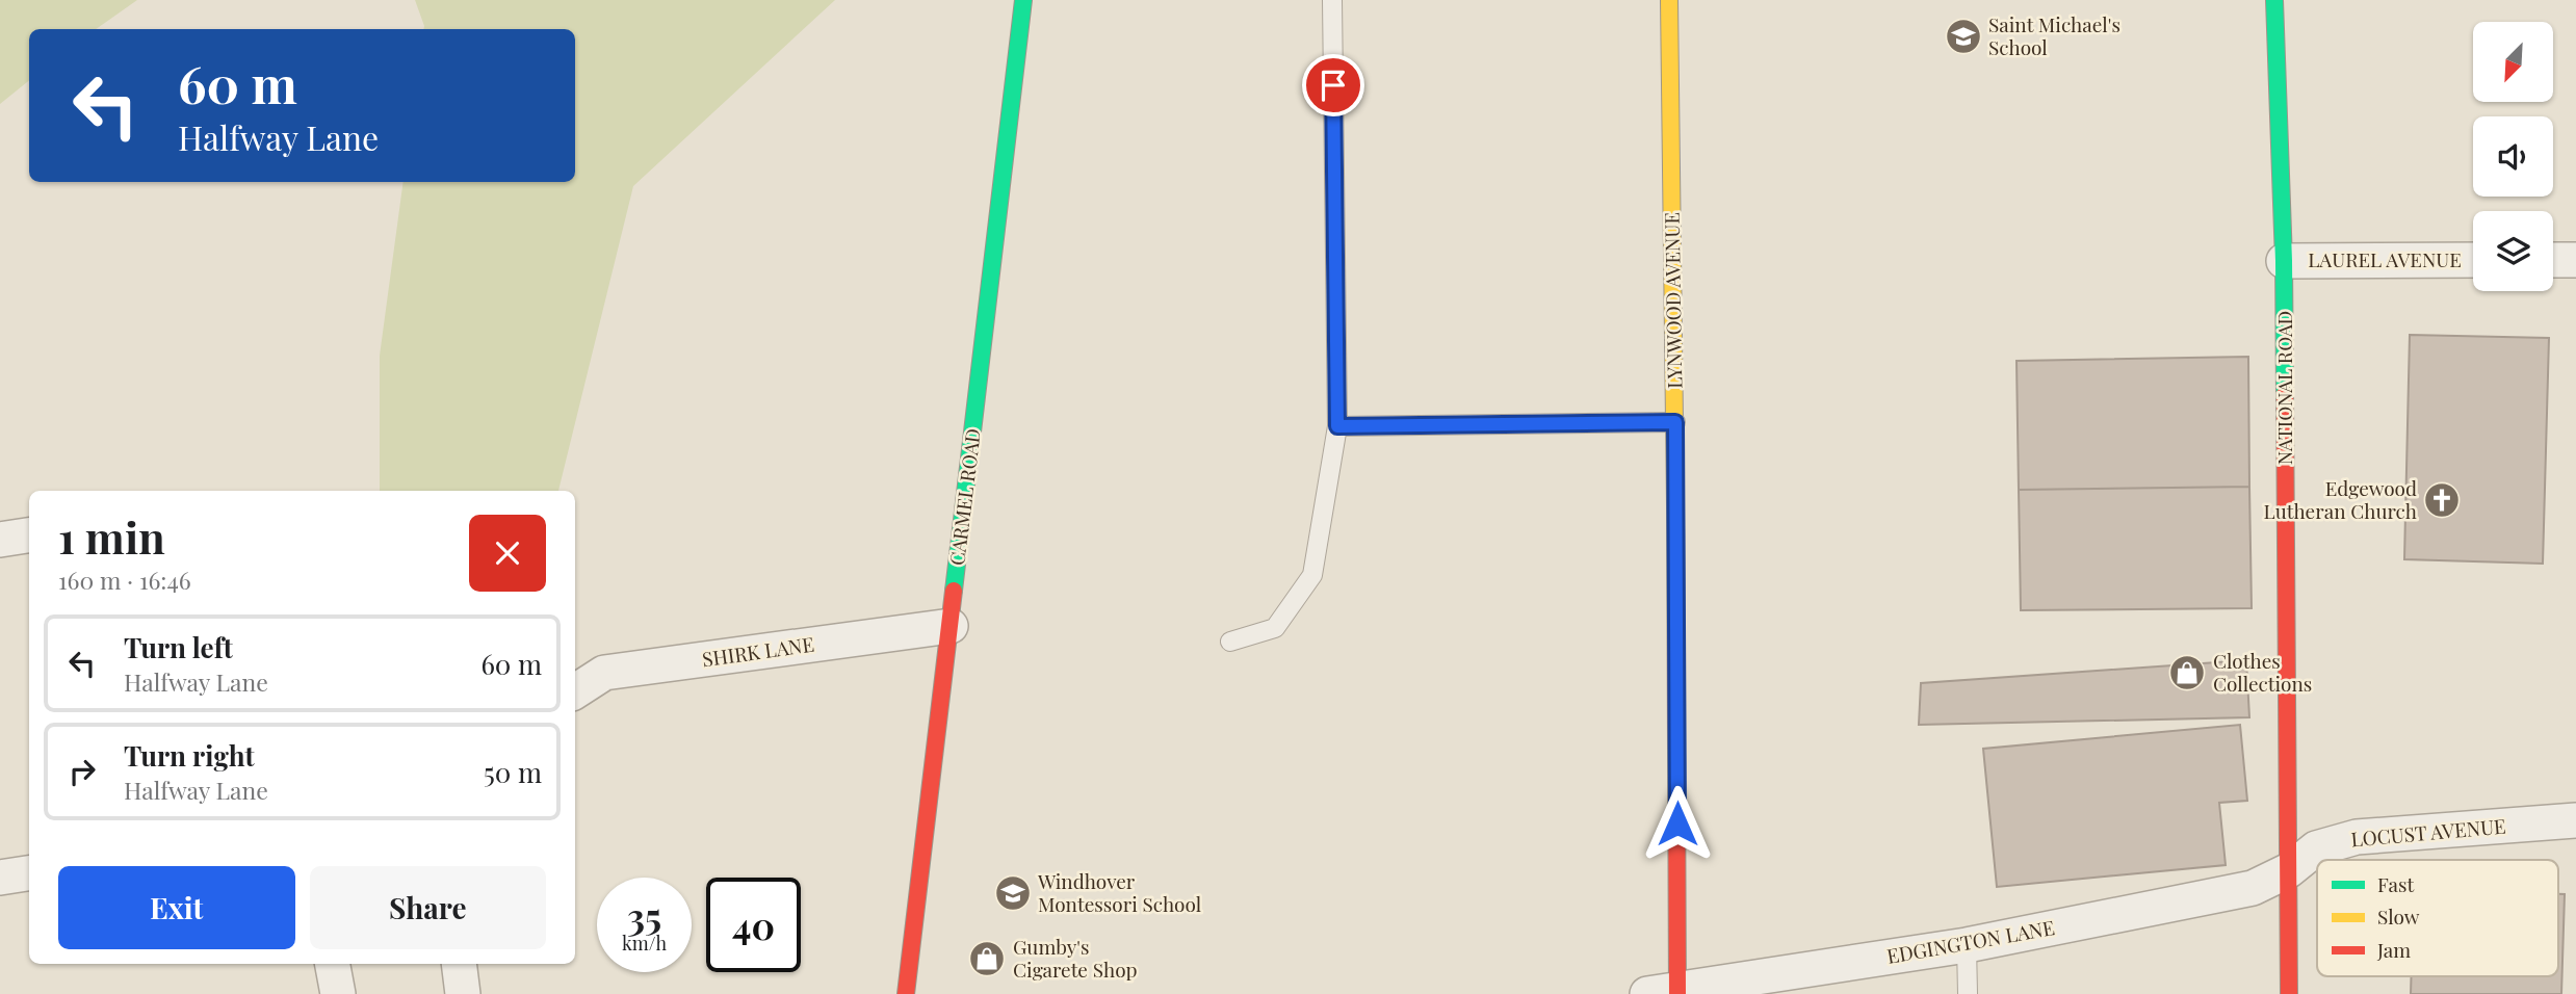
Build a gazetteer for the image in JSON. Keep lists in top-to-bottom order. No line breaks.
{"streets":{"street":["LAUREL AVENUE","LYNWOOD AVENUE","NATIONAL ROAD","CARMEL ROAD","SHIRK LANE","LOCUST AVENUE","EDGINGTON LANE"]},"crossings":[["LAUREL AVENUE","NATIONAL ROAD"],["LYNWOOD AVENUE","EDGINGTON LANE"],["NATIONAL ROAD","LOCUST AVENUE"],["NATIONAL ROAD","EDGINGTON LANE"],["CARMEL ROAD","SHIRK LANE"],["LOCUST AVENUE","EDGINGTON LANE"]],"places":{"school or university":["Saint Michael's School","Windhover Montessori School"],"church":["Edgewood Lutheran Church"],"shop":["Clothes Collections","Gumby's Cigarete Shop"]},"legend":["Fast","Slow","Jam"],"north":"bottom left","page":{"turn":["60 m","Halfway Lane"],"heading":["1 min","160 m · 16:46"],"list":[{"name":"Turn left","note":"Halfway Lane","value":"60 m"},{"name":"Turn right","note":"Halfway Lane","value":"50 m"}],"buttons":["Exit","Share"],"speed":"35 km/h","limit":"40"}}
